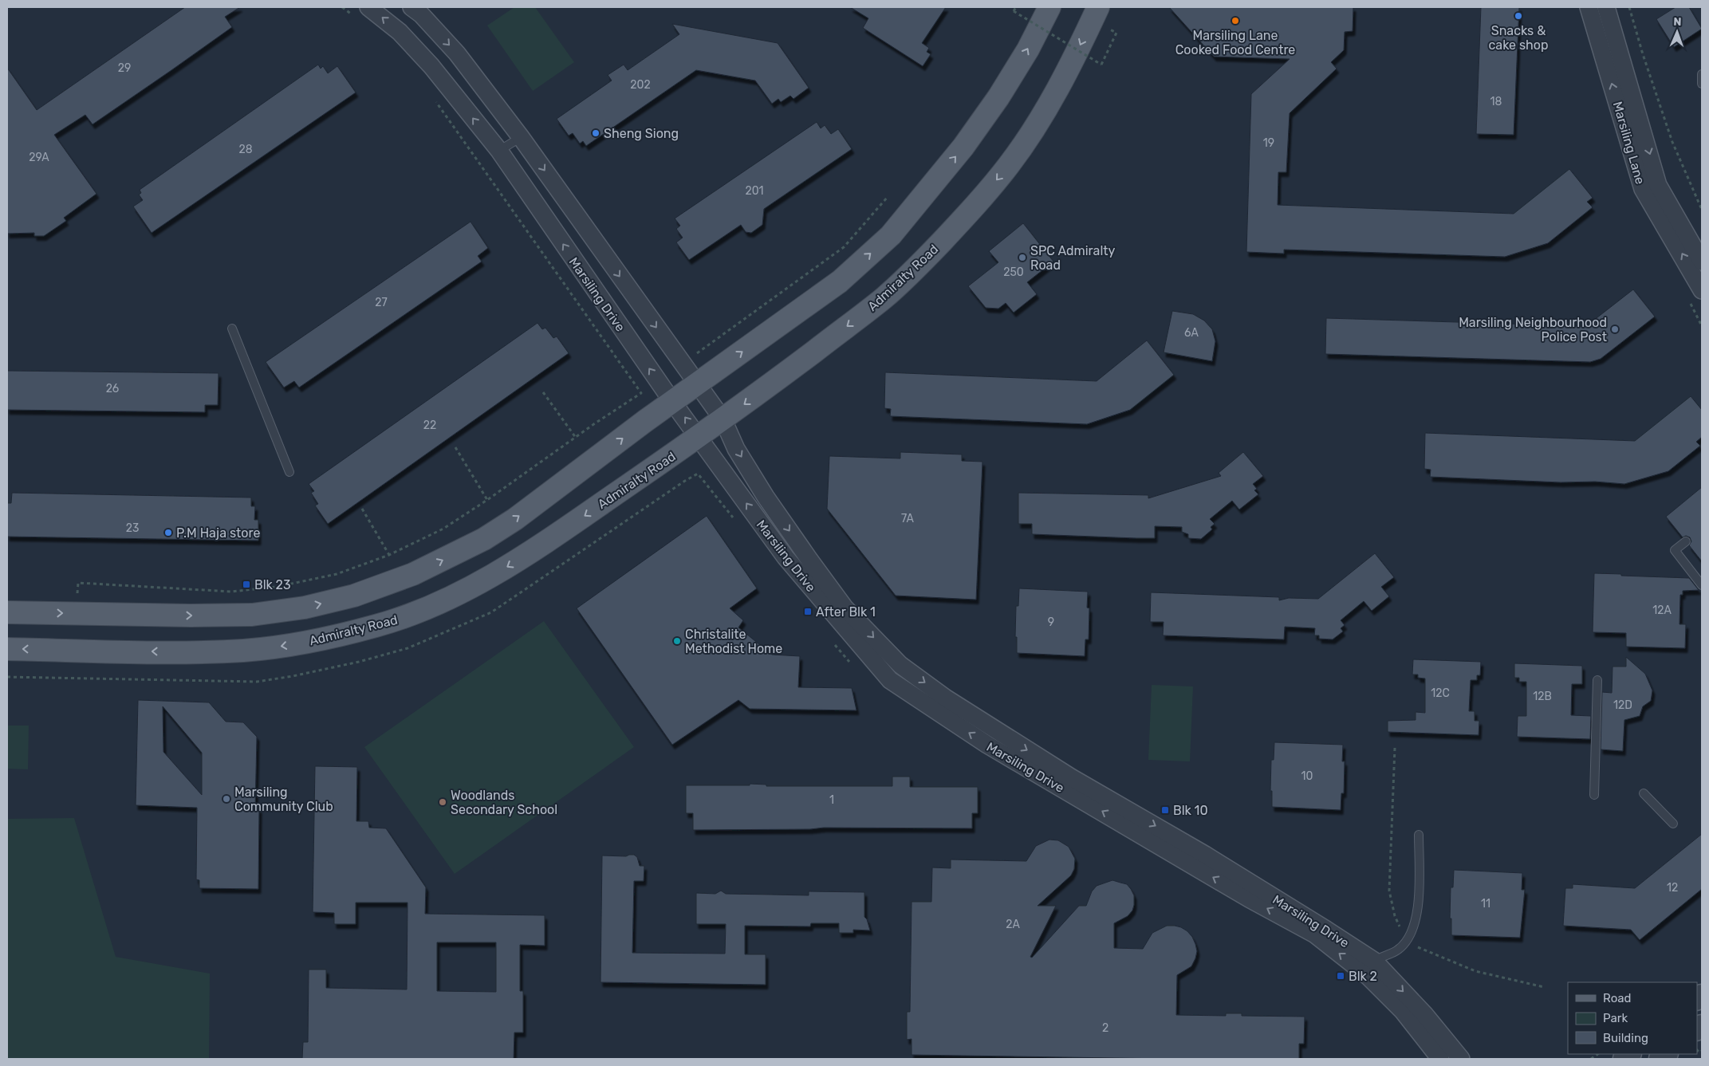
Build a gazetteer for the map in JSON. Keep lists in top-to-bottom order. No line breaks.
{"streets":{"main road":["Admiralty Road"],"street":["Marsiling Lane","Marsiling Drive"]},"crossings":[["Admiralty Road","Marsiling Drive"]],"places":{"other":["Snacks & cake shop","Marsiling Lane Cooked Food Centre","Sheng Siong","SPC Admiralty Road","Marsiling Neighbourhood Police Post","P.M Haja store","Christalite Methodist Home","Marsiling Community Club","Woodlands Secondary School"],"transit":["Blk 23","After Blk 1","Blk 10","Blk 2"]},"house_numbers":["29","202","18","19","28","29A","201","250","27","6A","26","22","7A","23","12A","9","12C","12B","12D","10","1","12","11","2A","2"],"legend":["Road","Park","Building"],"north":"top"}
